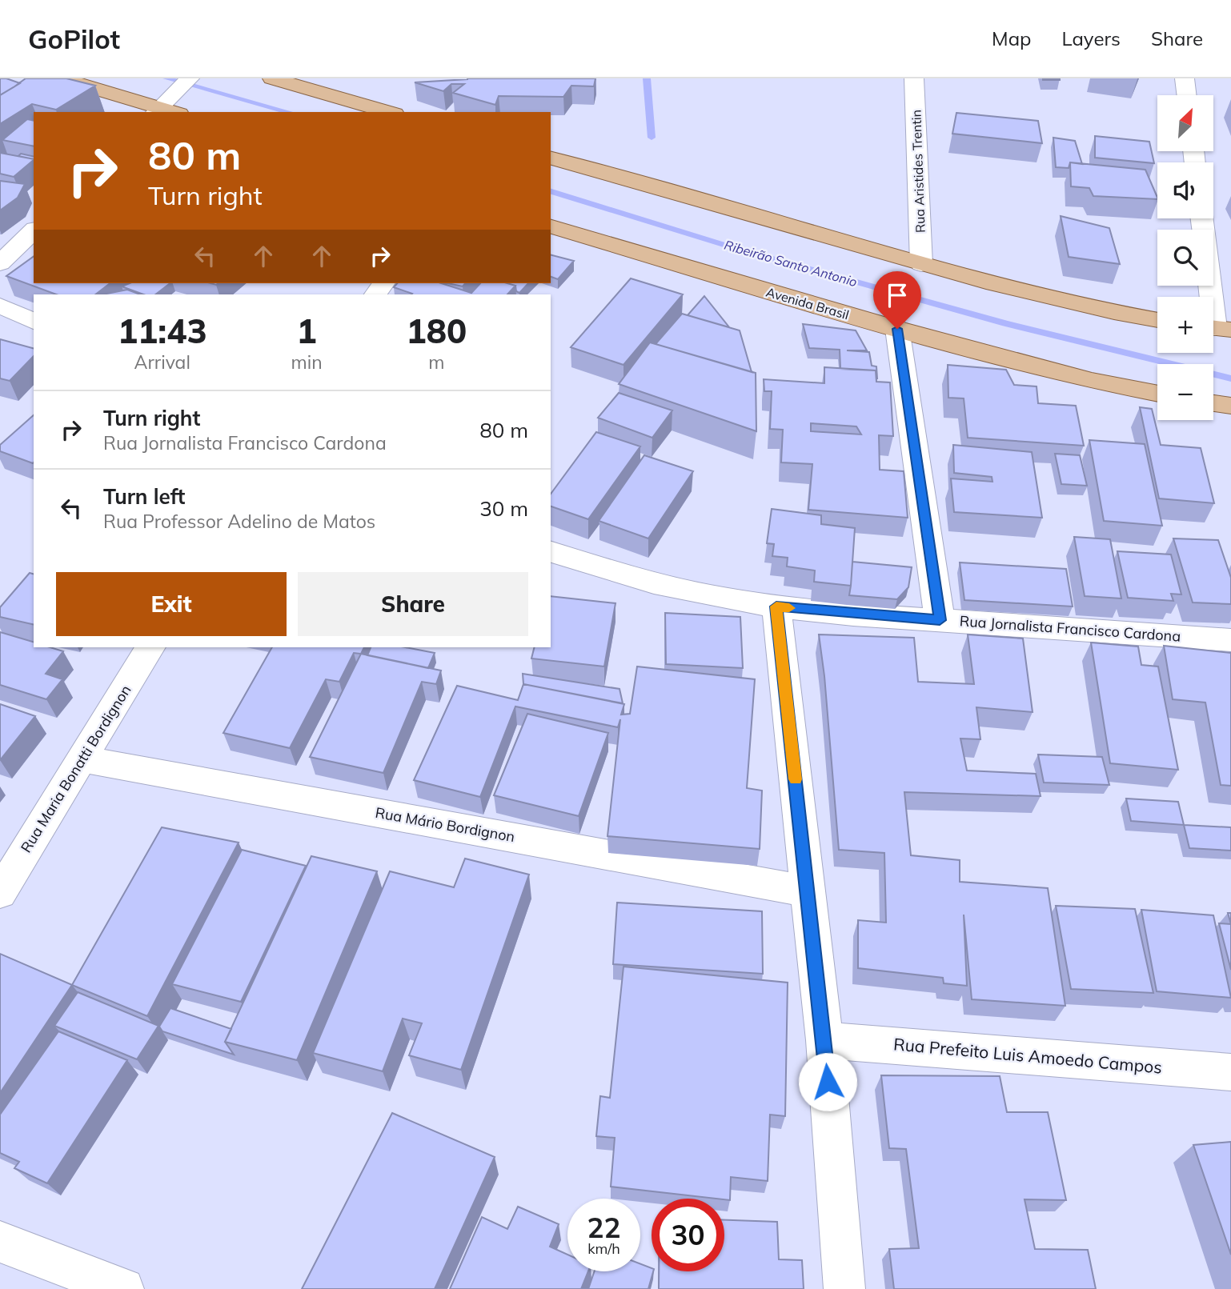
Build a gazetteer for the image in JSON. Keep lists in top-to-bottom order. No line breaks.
{"streets":{"main road":["Avenida Brasil"],"street":["Rua Aristides Trentin","Rua Jornalista Francisco Cardona","Rua Maria Bonatti Bordignon","Rua Mário Bordignon","Rua Prefeito Luis Amoedo Campos"]},"crossings":[["Rua Maria Bonatti Bordignon","Rua Mário Bordignon"]],"water":["Ribeirão Santo Antonio"],"north":"top right","page":{"header":"GoPilot","nav":["Map","Layers","Share"],"map_buttons":["+","−"],"turn":["80 m","Turn right"],"eta":["11:43","Arrival","1","min","180","m"],"list":[{"name":"Turn right","note":"Rua Jornalista Francisco Cardona","value":"80 m"},{"name":"Turn left","note":"Rua Professor Adelino de Matos","value":"30 m"}],"buttons":["Exit","Share"],"speed":"22 km/h","limit":"30"}}
